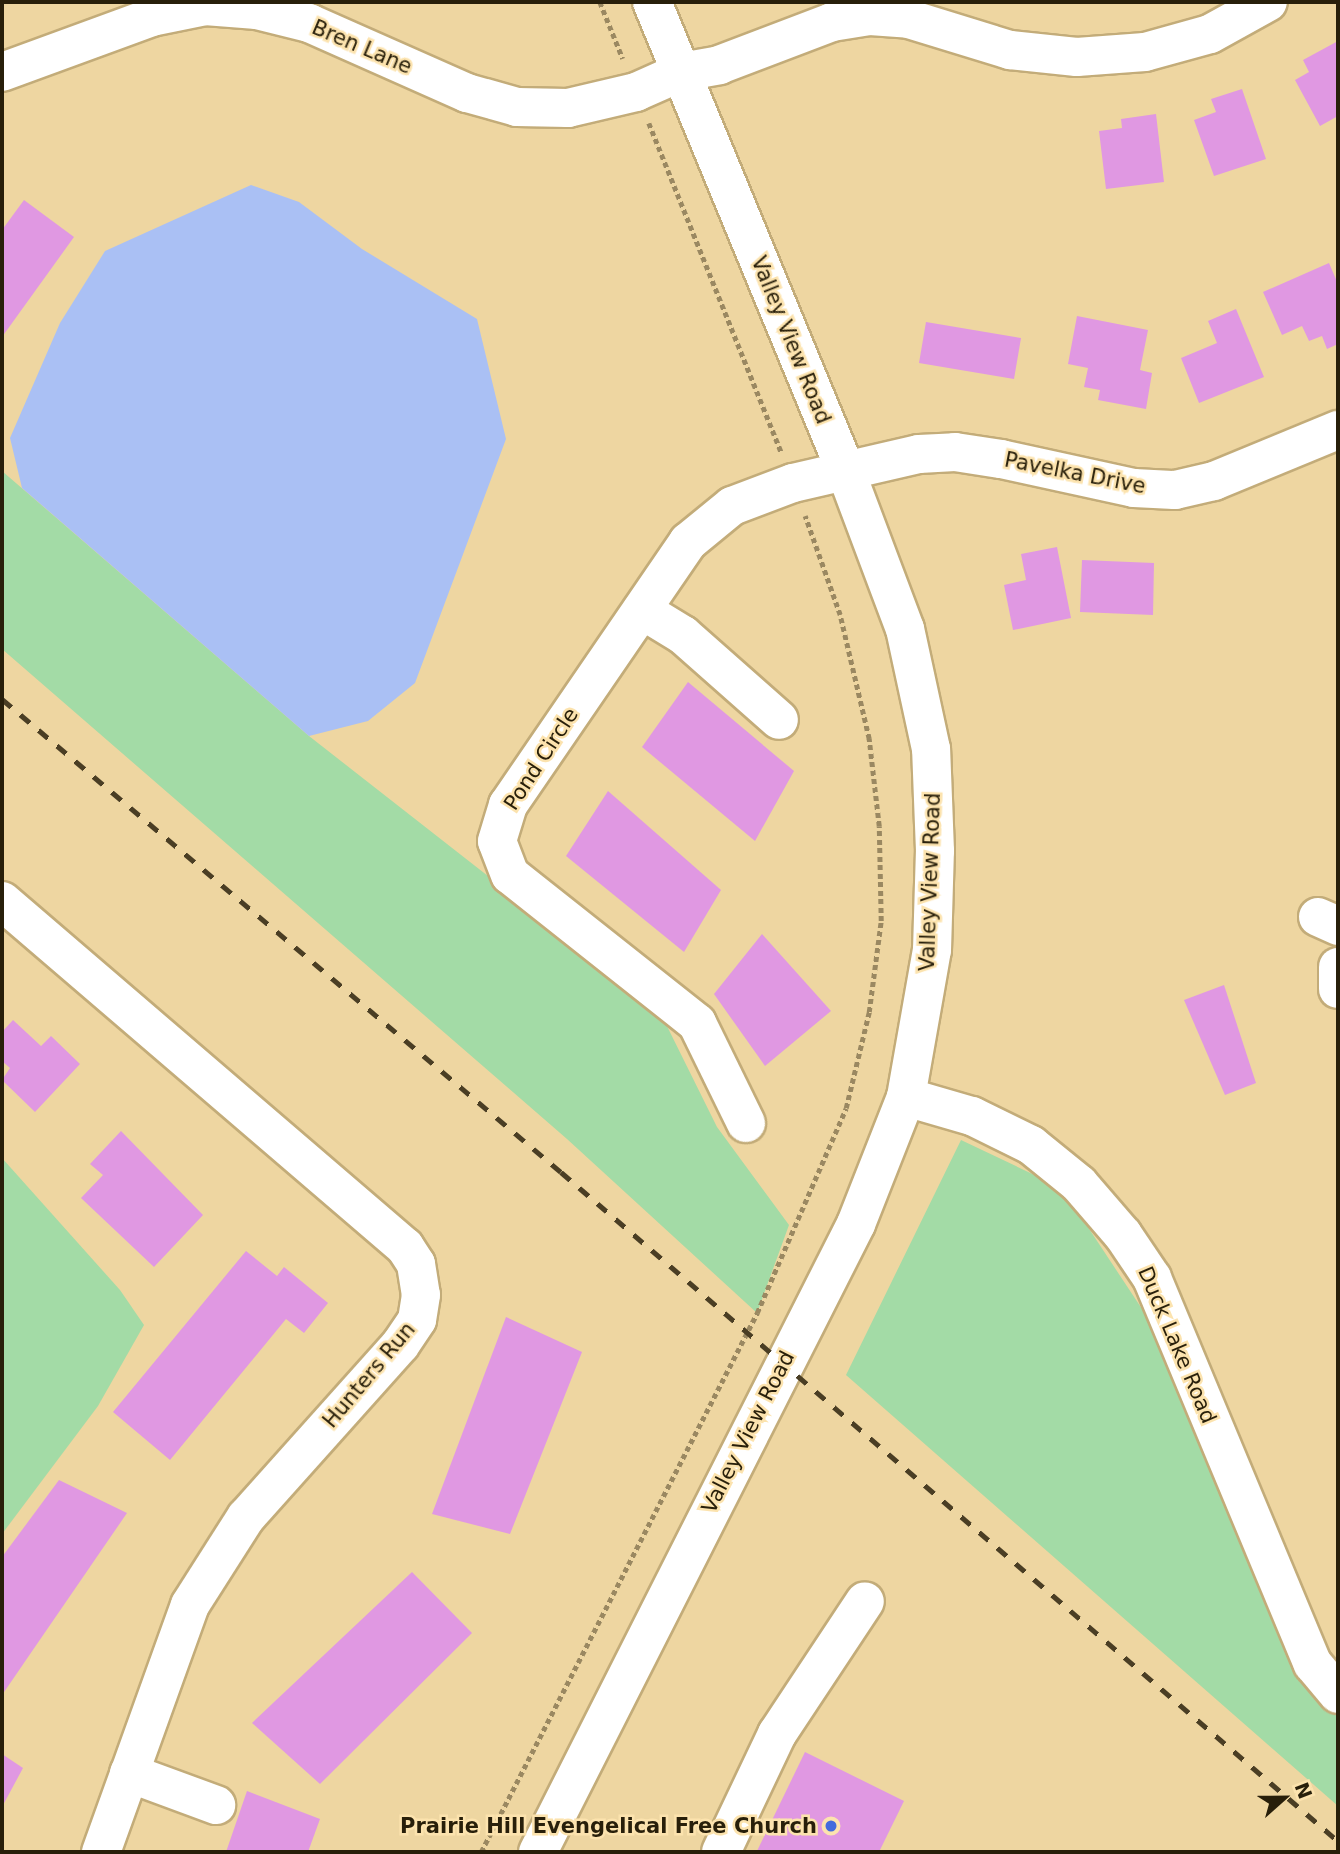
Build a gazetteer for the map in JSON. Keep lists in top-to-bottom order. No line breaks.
{"streets":{"street":["Bren Lane","Valley View Road","Pavelka Drive","Pond Circle","Duck Lake Road","Hunters Run"]},"crossings":[["Bren Lane","Valley View Road"],["Valley View Road","Pavelka Drive"],["Valley View Road","Pond Circle"],["Valley View Road","Duck Lake Road"],["Pavelka Drive","Pond Circle"]],"places":["Prairie Hill Evengelical Free Church"],"north":"right"}
